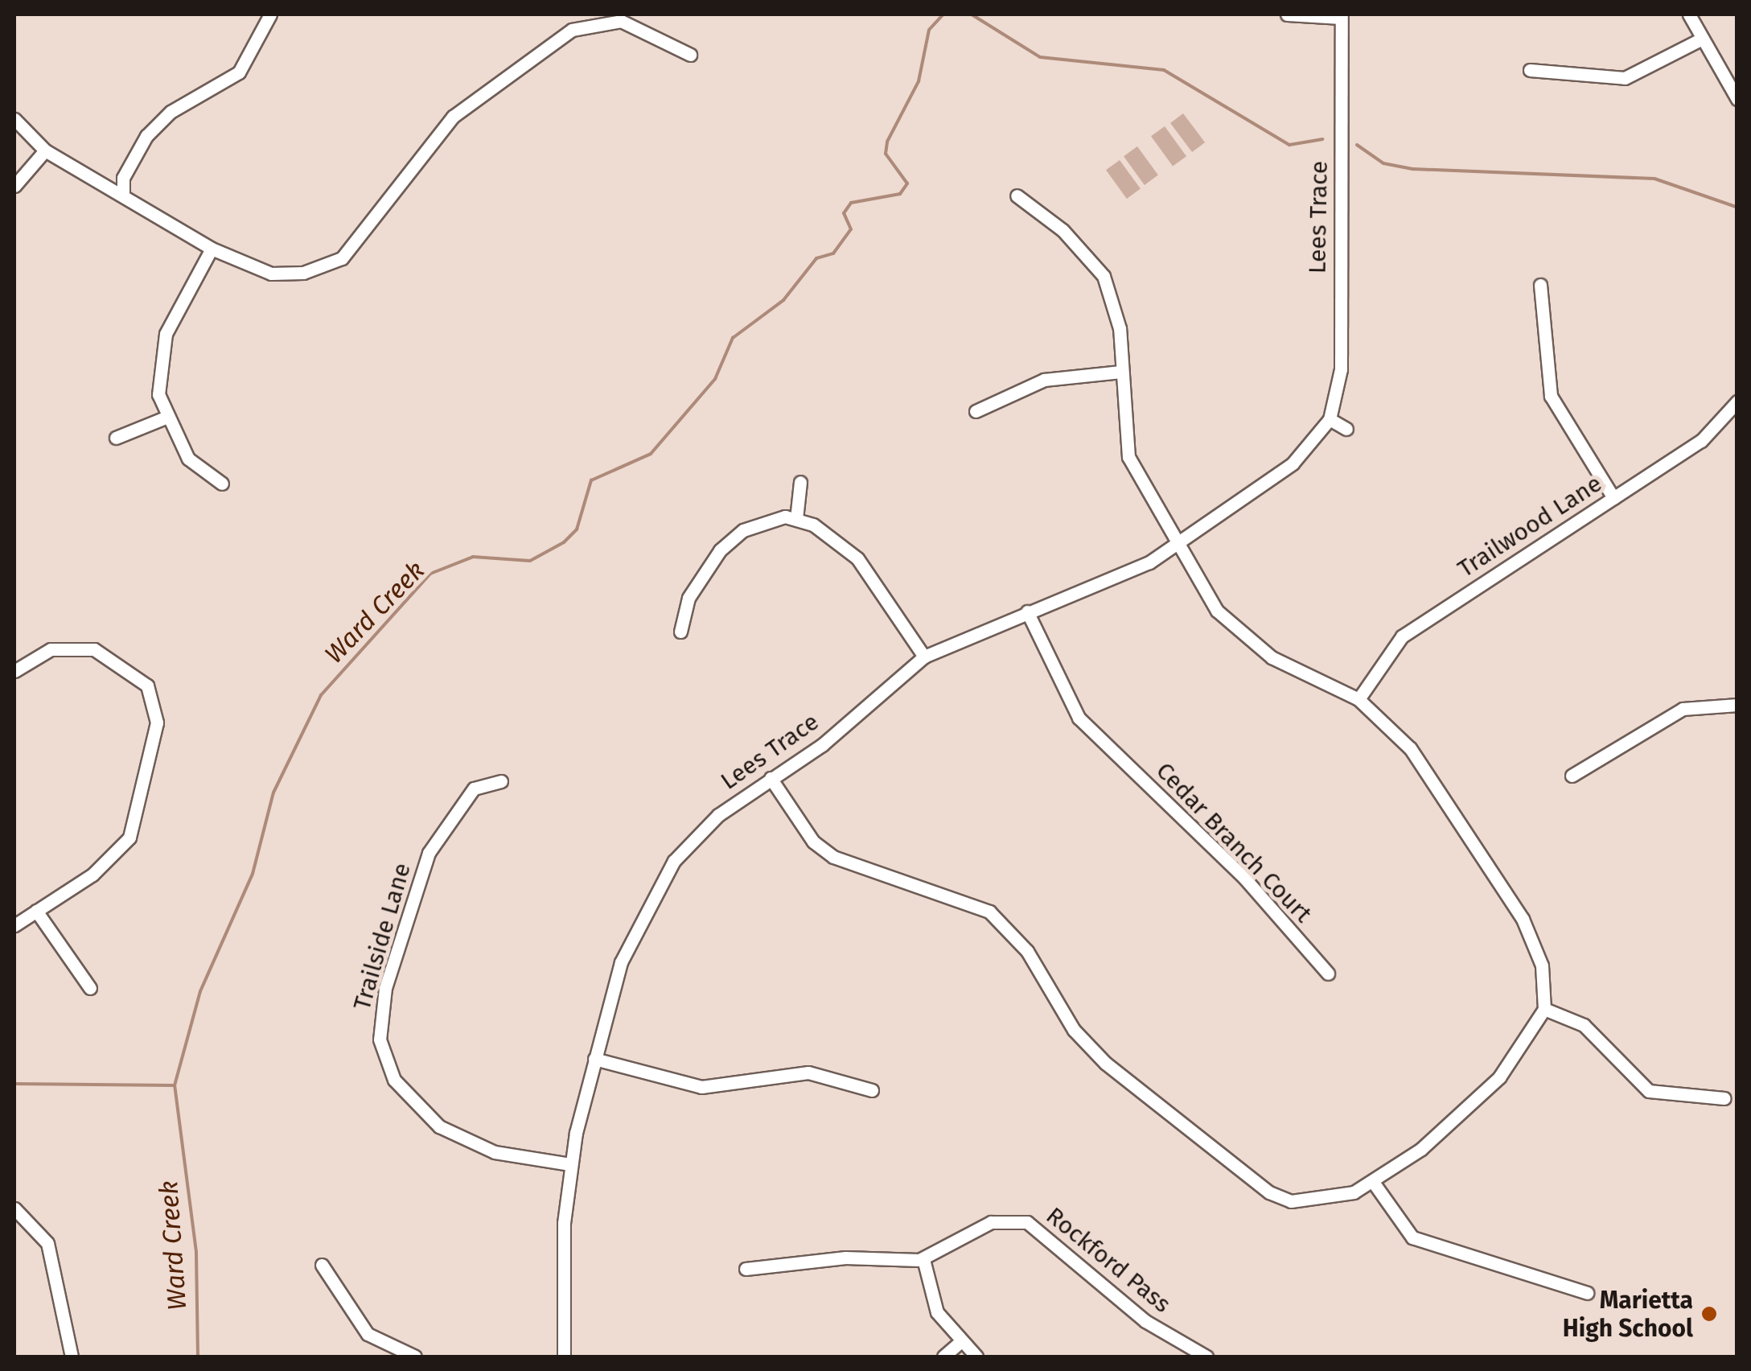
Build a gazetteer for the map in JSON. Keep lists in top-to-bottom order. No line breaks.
{"streets":{"street":["Lees Trace","Trailwood Lane","Cedar Branch Court","Trailside Lane","Rockford Pass"]},"crossings":[["Lees Trace","Cedar Branch Court"],["Lees Trace","Trailside Lane"]],"water":["Ward Creek"],"places":["Marietta High School"]}
